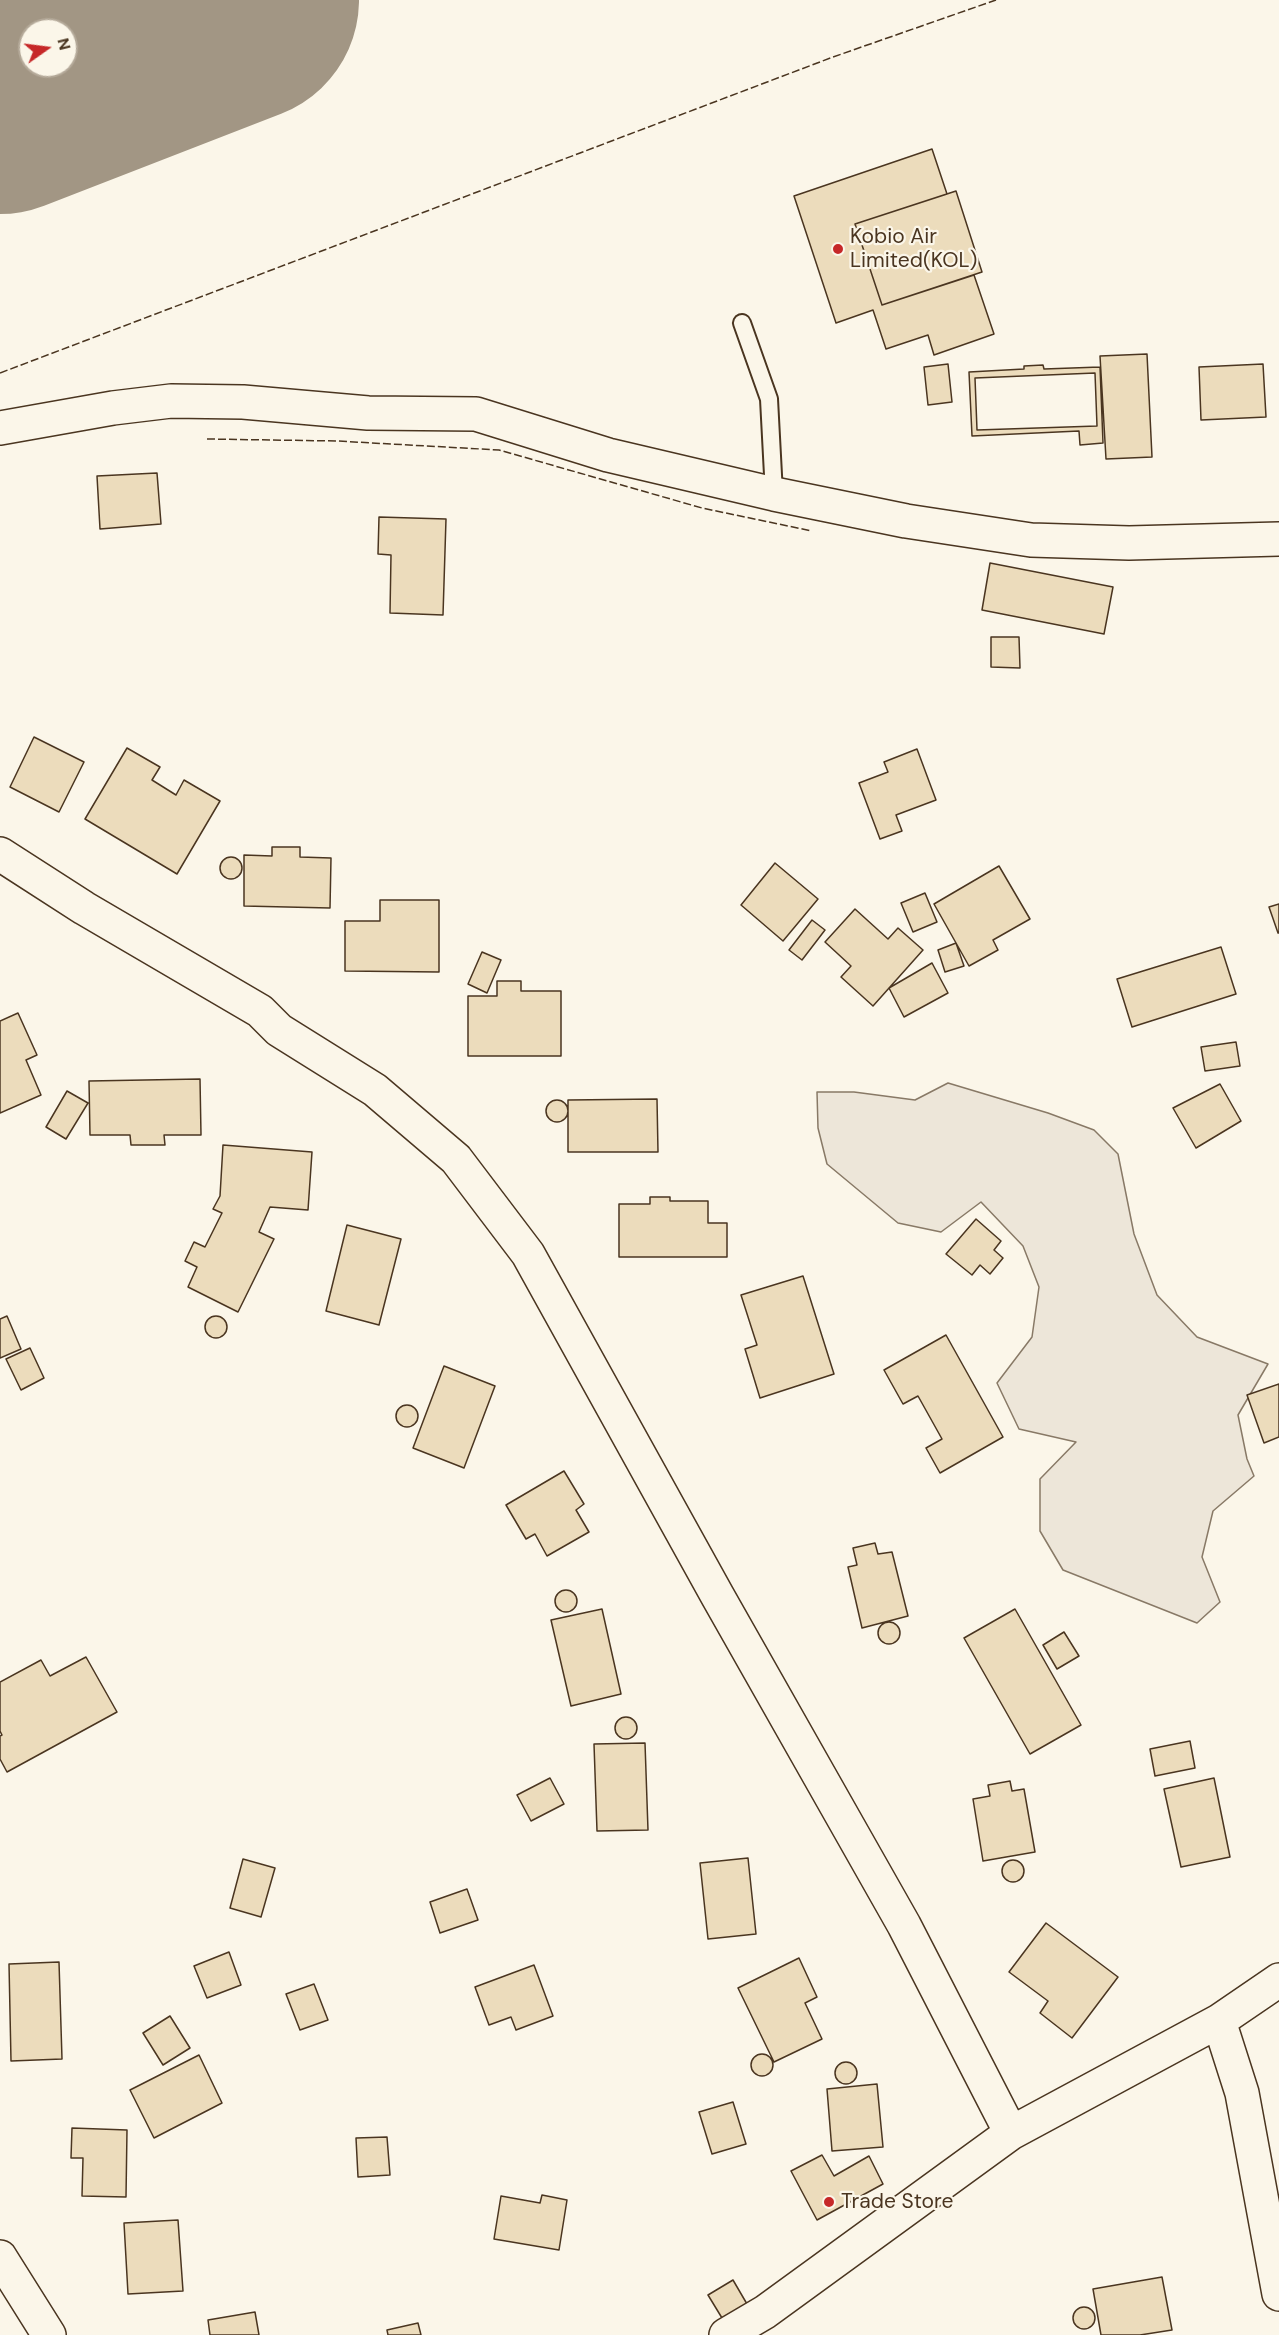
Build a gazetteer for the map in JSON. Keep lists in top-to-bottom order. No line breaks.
{"places":["Kobio Air Limited(KOL)","Trade Store"],"north":"right"}
